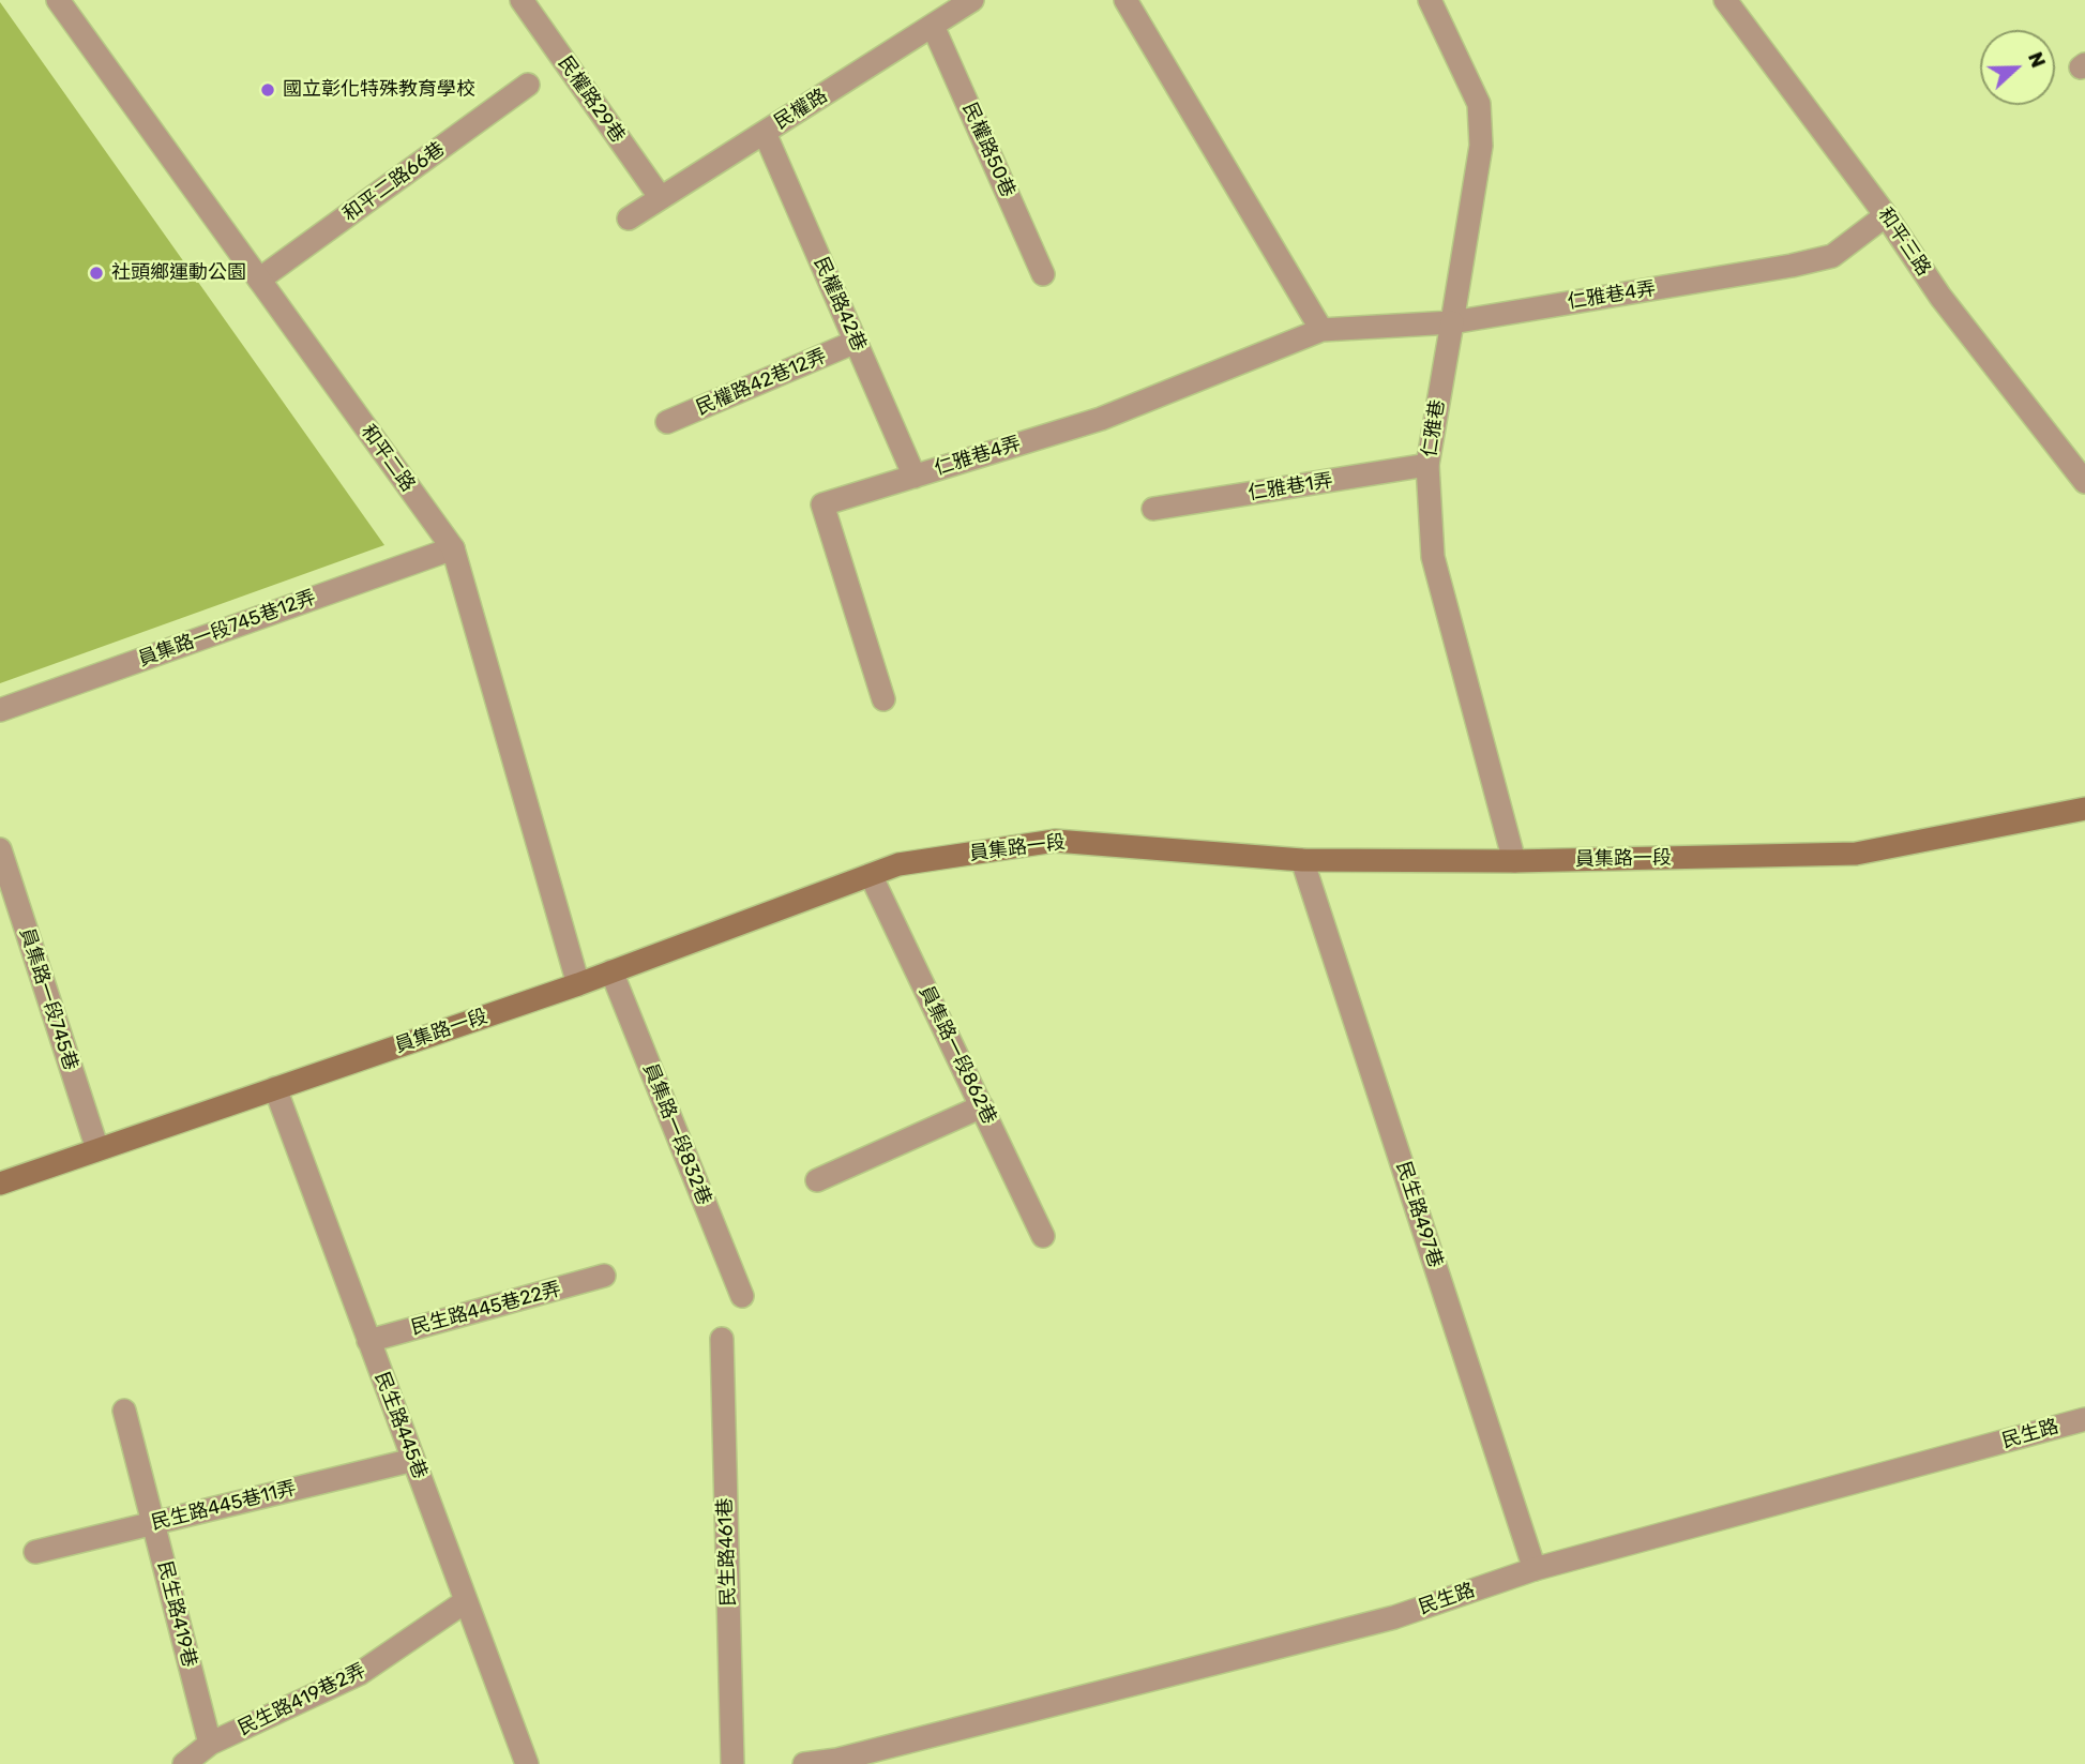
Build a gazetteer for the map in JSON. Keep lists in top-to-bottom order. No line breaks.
{"streets":{"street":["民權路29巷","民權路","民權路50巷","和平二路66巷","和平三路","仁雅巷4弄","民權路42巷","民權路42巷12弄","仁雅巷","和平二路","仁雅巷1弄","員集路一段745巷12弄","員集路一段","員集路一段745巷","員集路一段862巷","員集路一段832巷","民生路497巷","民生路445巷22弄","民生路445巷","民生路","民生路445巷11弄","民生路461巷","民生路419巷","民生路419巷2弄"]},"crossings":[["民權路29巷","民權路"],["民權路","民權路50巷"],["民權路","民權路42巷"],["和平二路66巷","和平二路"],["和平三路","仁雅巷4弄"],["仁雅巷4弄","民權路42巷"],["仁雅巷4弄","仁雅巷"],["民權路42巷","民權路42巷12弄"],["仁雅巷","仁雅巷1弄"],["仁雅巷","員集路一段"],["和平二路","員集路一段745巷12弄"],["和平二路","員集路一段"],["員集路一段","員集路一段745巷"],["員集路一段","員集路一段862巷"],["員集路一段","員集路一段832巷"],["員集路一段","民生路497巷"],["員集路一段","民生路445巷"],["民生路497巷","民生路"],["民生路445巷22弄","民生路445巷"],["民生路445巷","民生路445巷11弄"],["民生路445巷","民生路419巷2弄"],["民生路445巷11弄","民生路419巷"],["民生路419巷","民生路419巷2弄"]],"places":["國立彰化特殊教育學校","社頭鄉運動公園"],"north":"right"}
